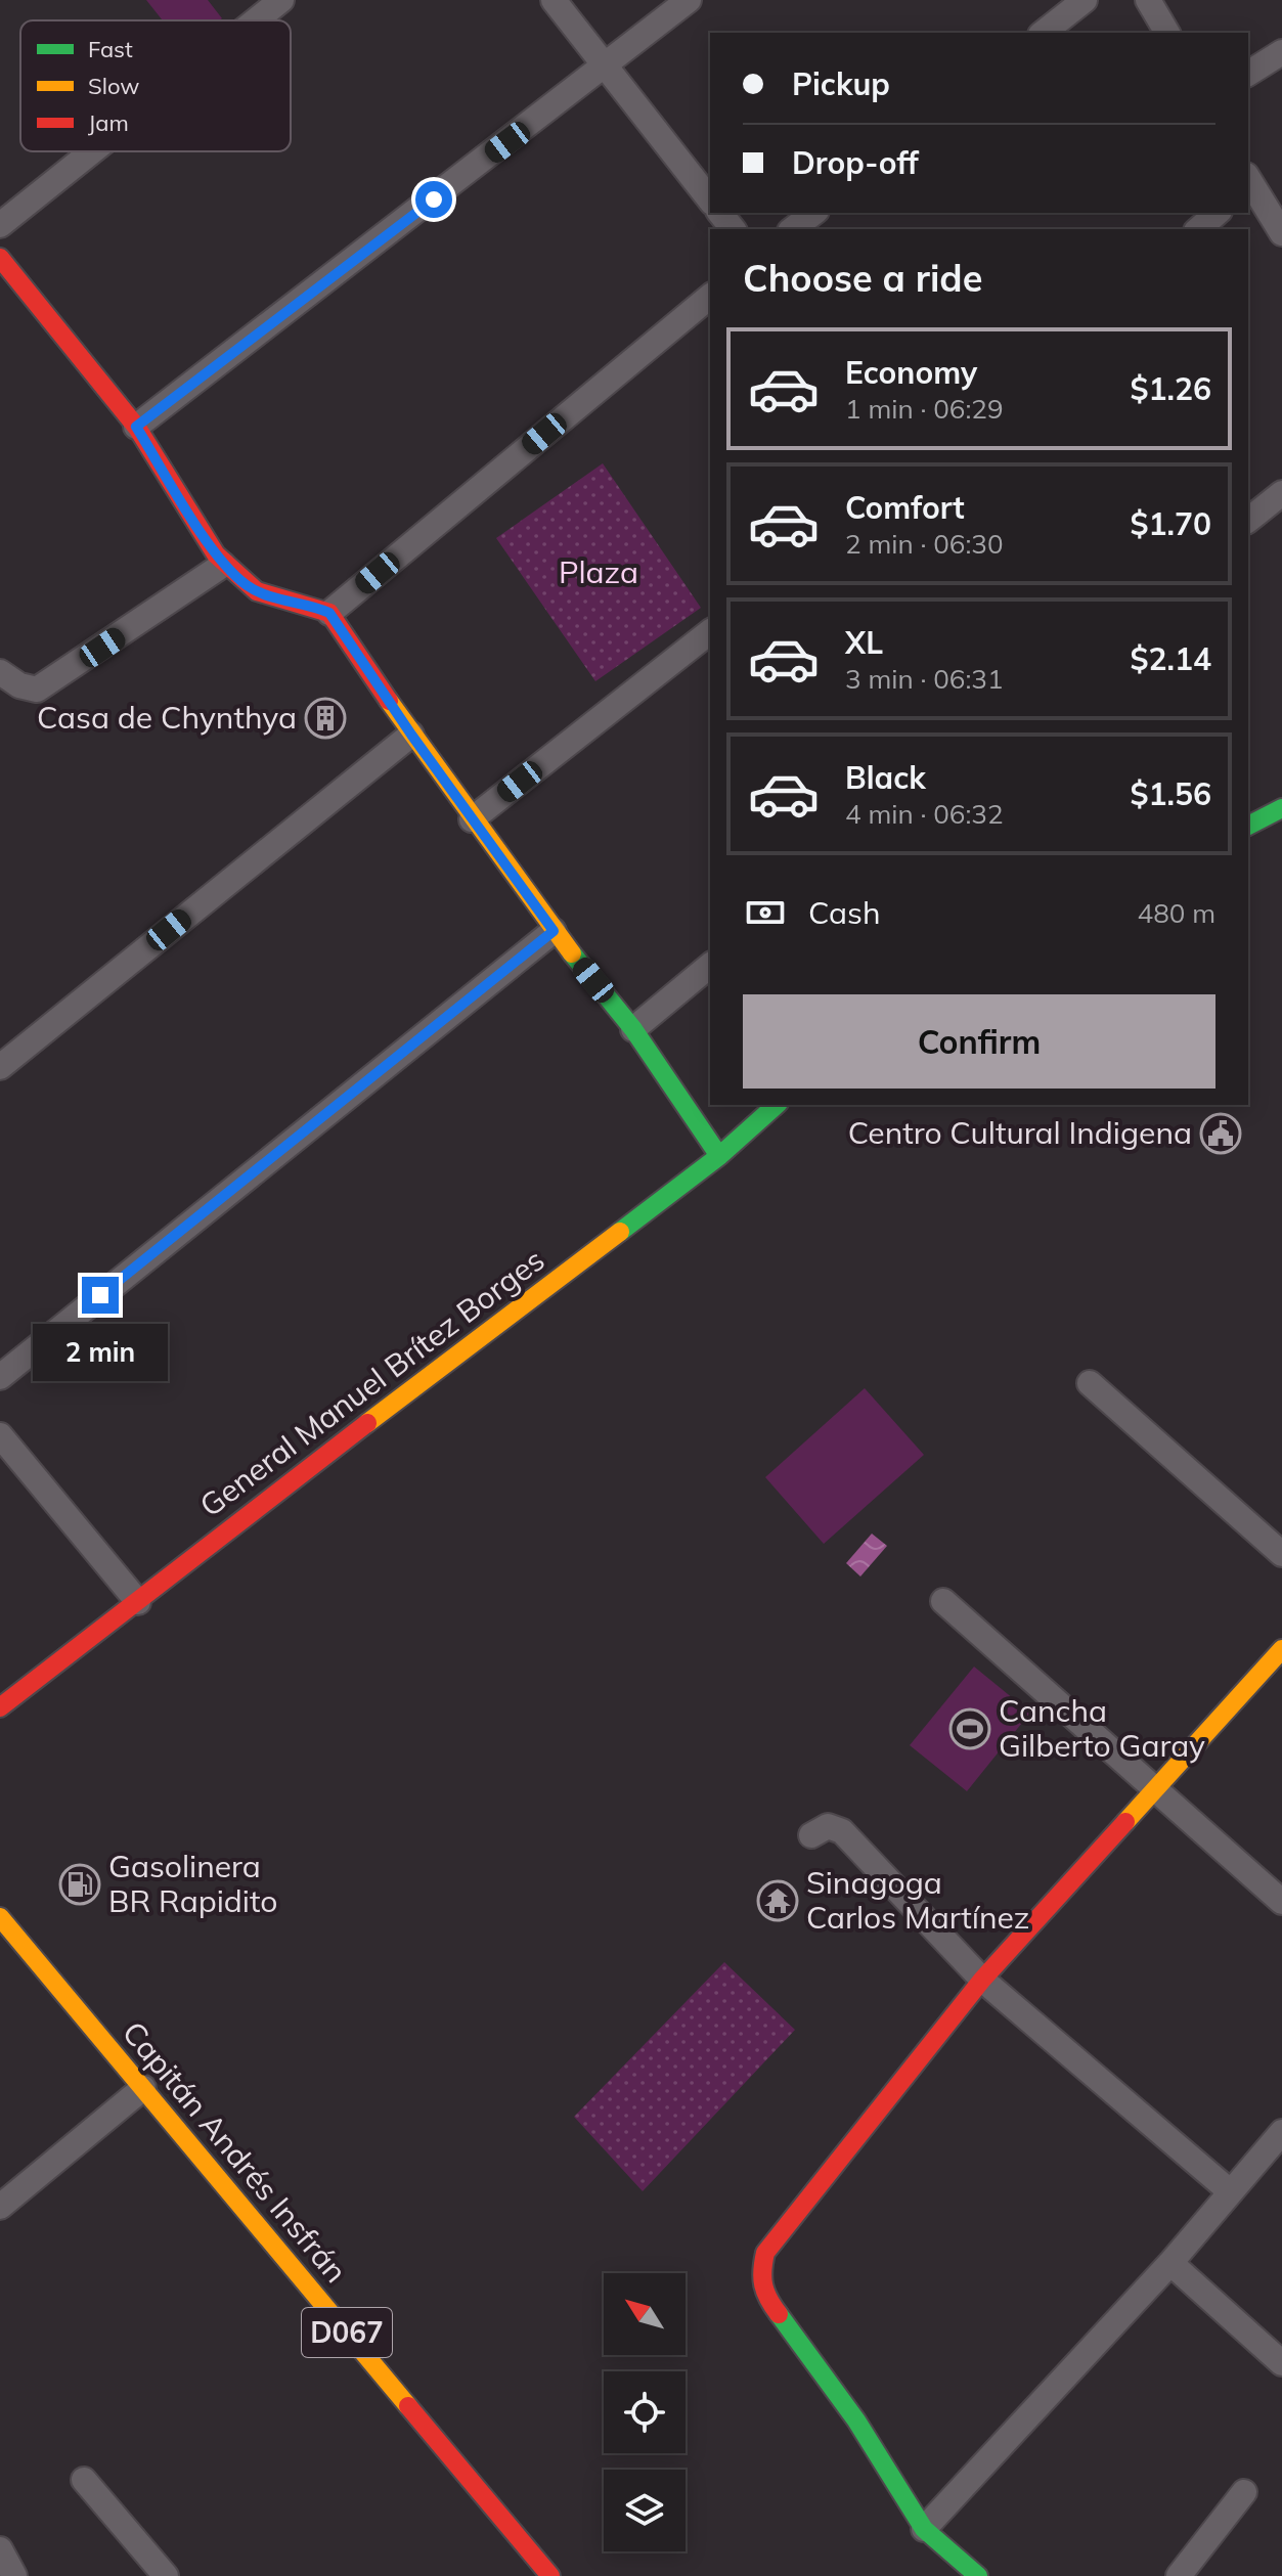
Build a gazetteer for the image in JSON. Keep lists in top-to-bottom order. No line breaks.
{"streets":{"street":["General Manuel Brítez Borges","Capitán Andrés Insfrán","D067"]},"parks":["Plaza"],"places":{"building":["Casa de Chynthya"],"public building":["Centro Cultural Indigena"],"sports":["Cancha Gilberto Garay"],"fuel station":["Gasolinera BR Rapidito"],"temple":["Sinagoga Carlos Martínez"]},"legend":["Fast","Slow","Jam"],"north":"top left","page":{"banner":["Pickup","Drop-off"],"heading":"Choose a ride","list":[{"name":"Economy","note":"1 min · 06:29","value":"$1.26"},{"name":"Comfort","note":"2 min · 06:30","value":"$1.70"},{"name":"XL","note":"3 min · 06:31","value":"$2.14"},{"name":"Black","note":"4 min · 06:32","value":"$1.56"}],"pay":["Cash","480 m"],"buttons":"Confirm","bubble":"2 min"}}
